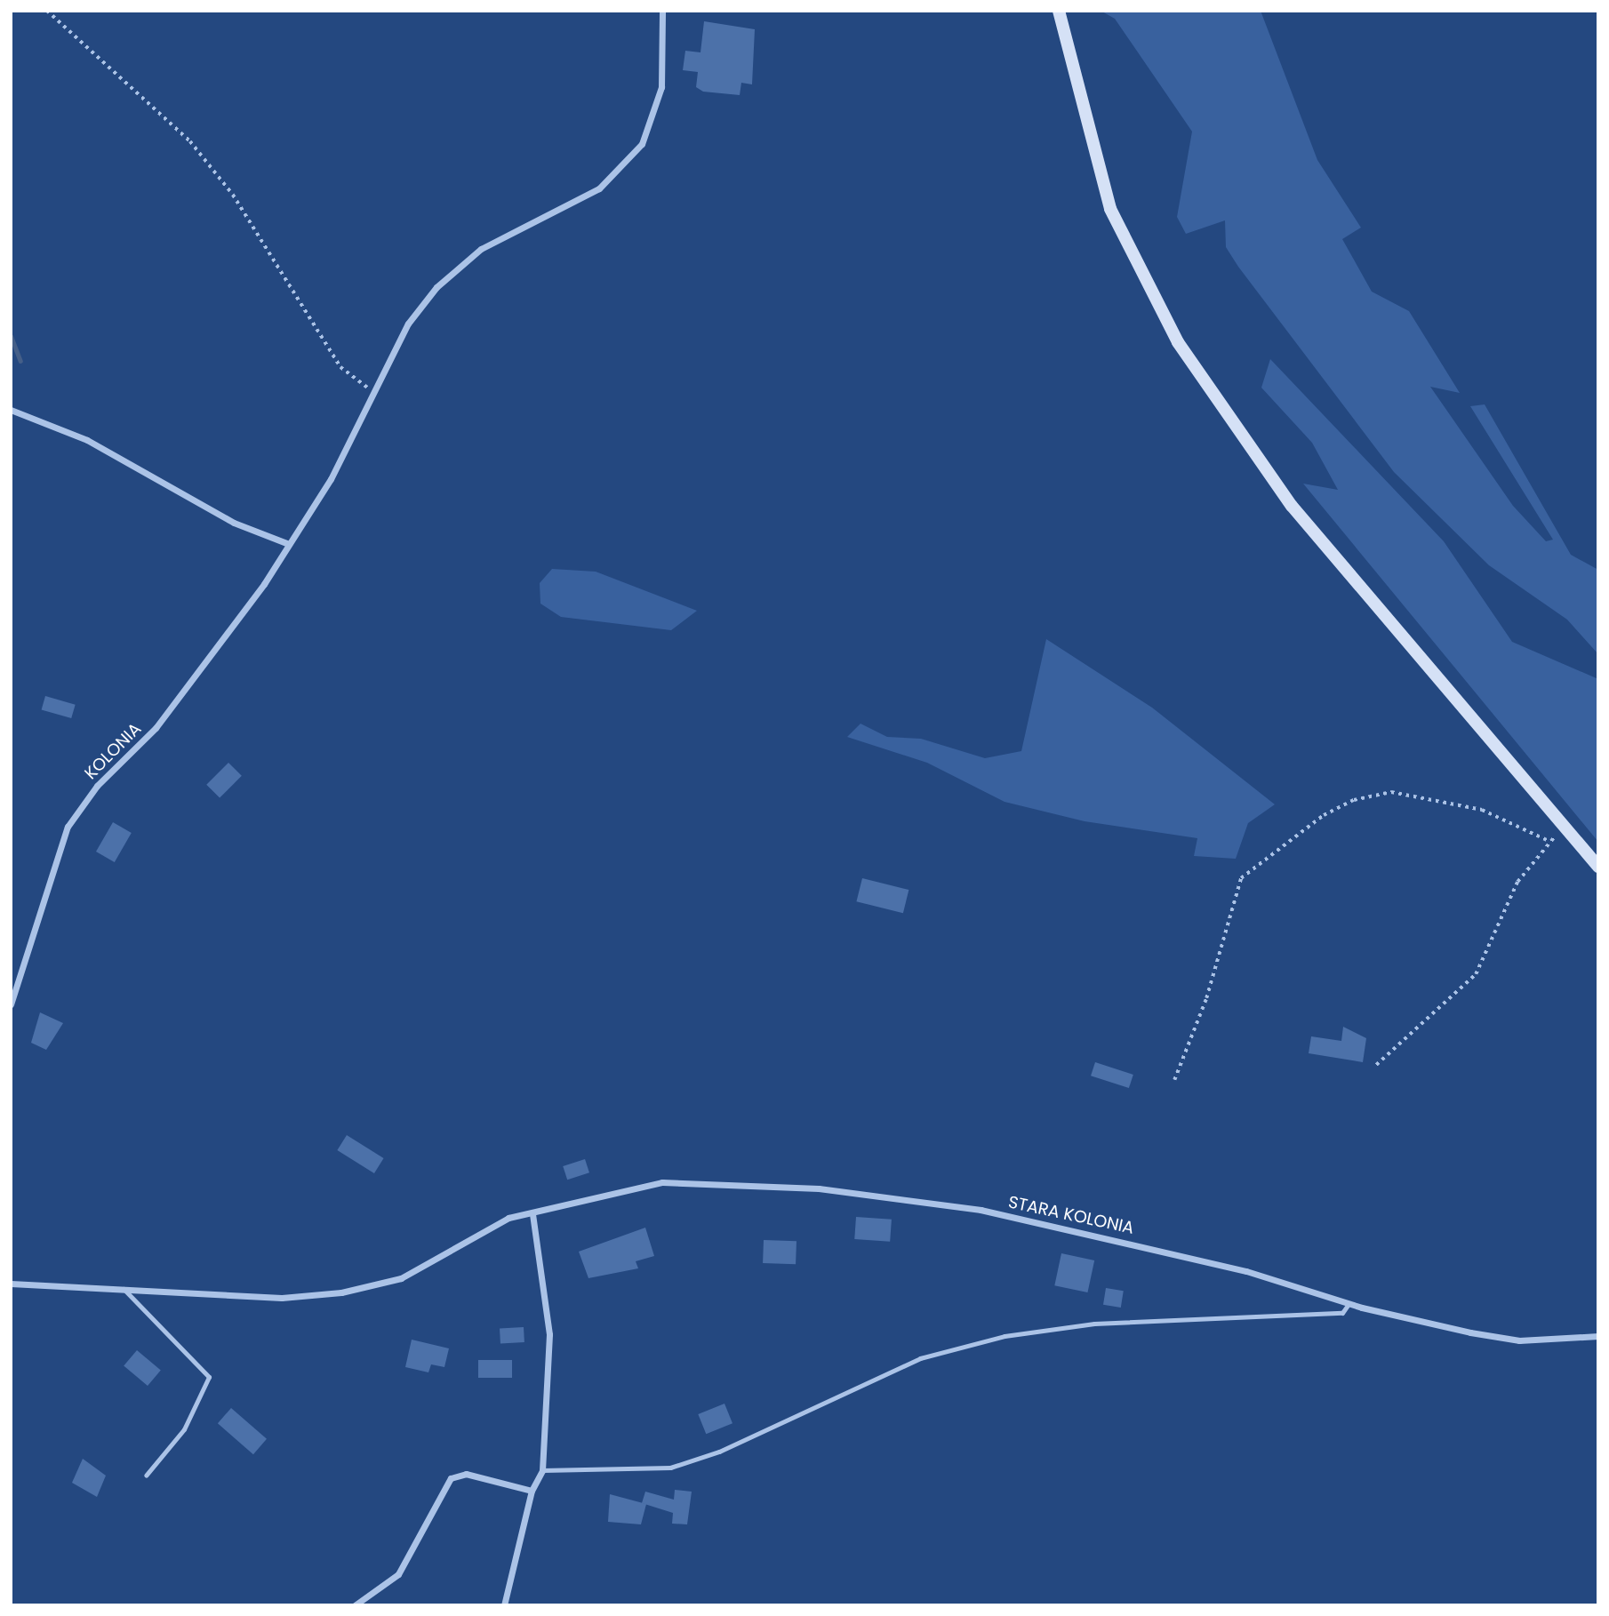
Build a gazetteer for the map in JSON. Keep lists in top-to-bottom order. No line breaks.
{"streets":{"street":["KOLONIA","STARA KOLONIA"]}}
